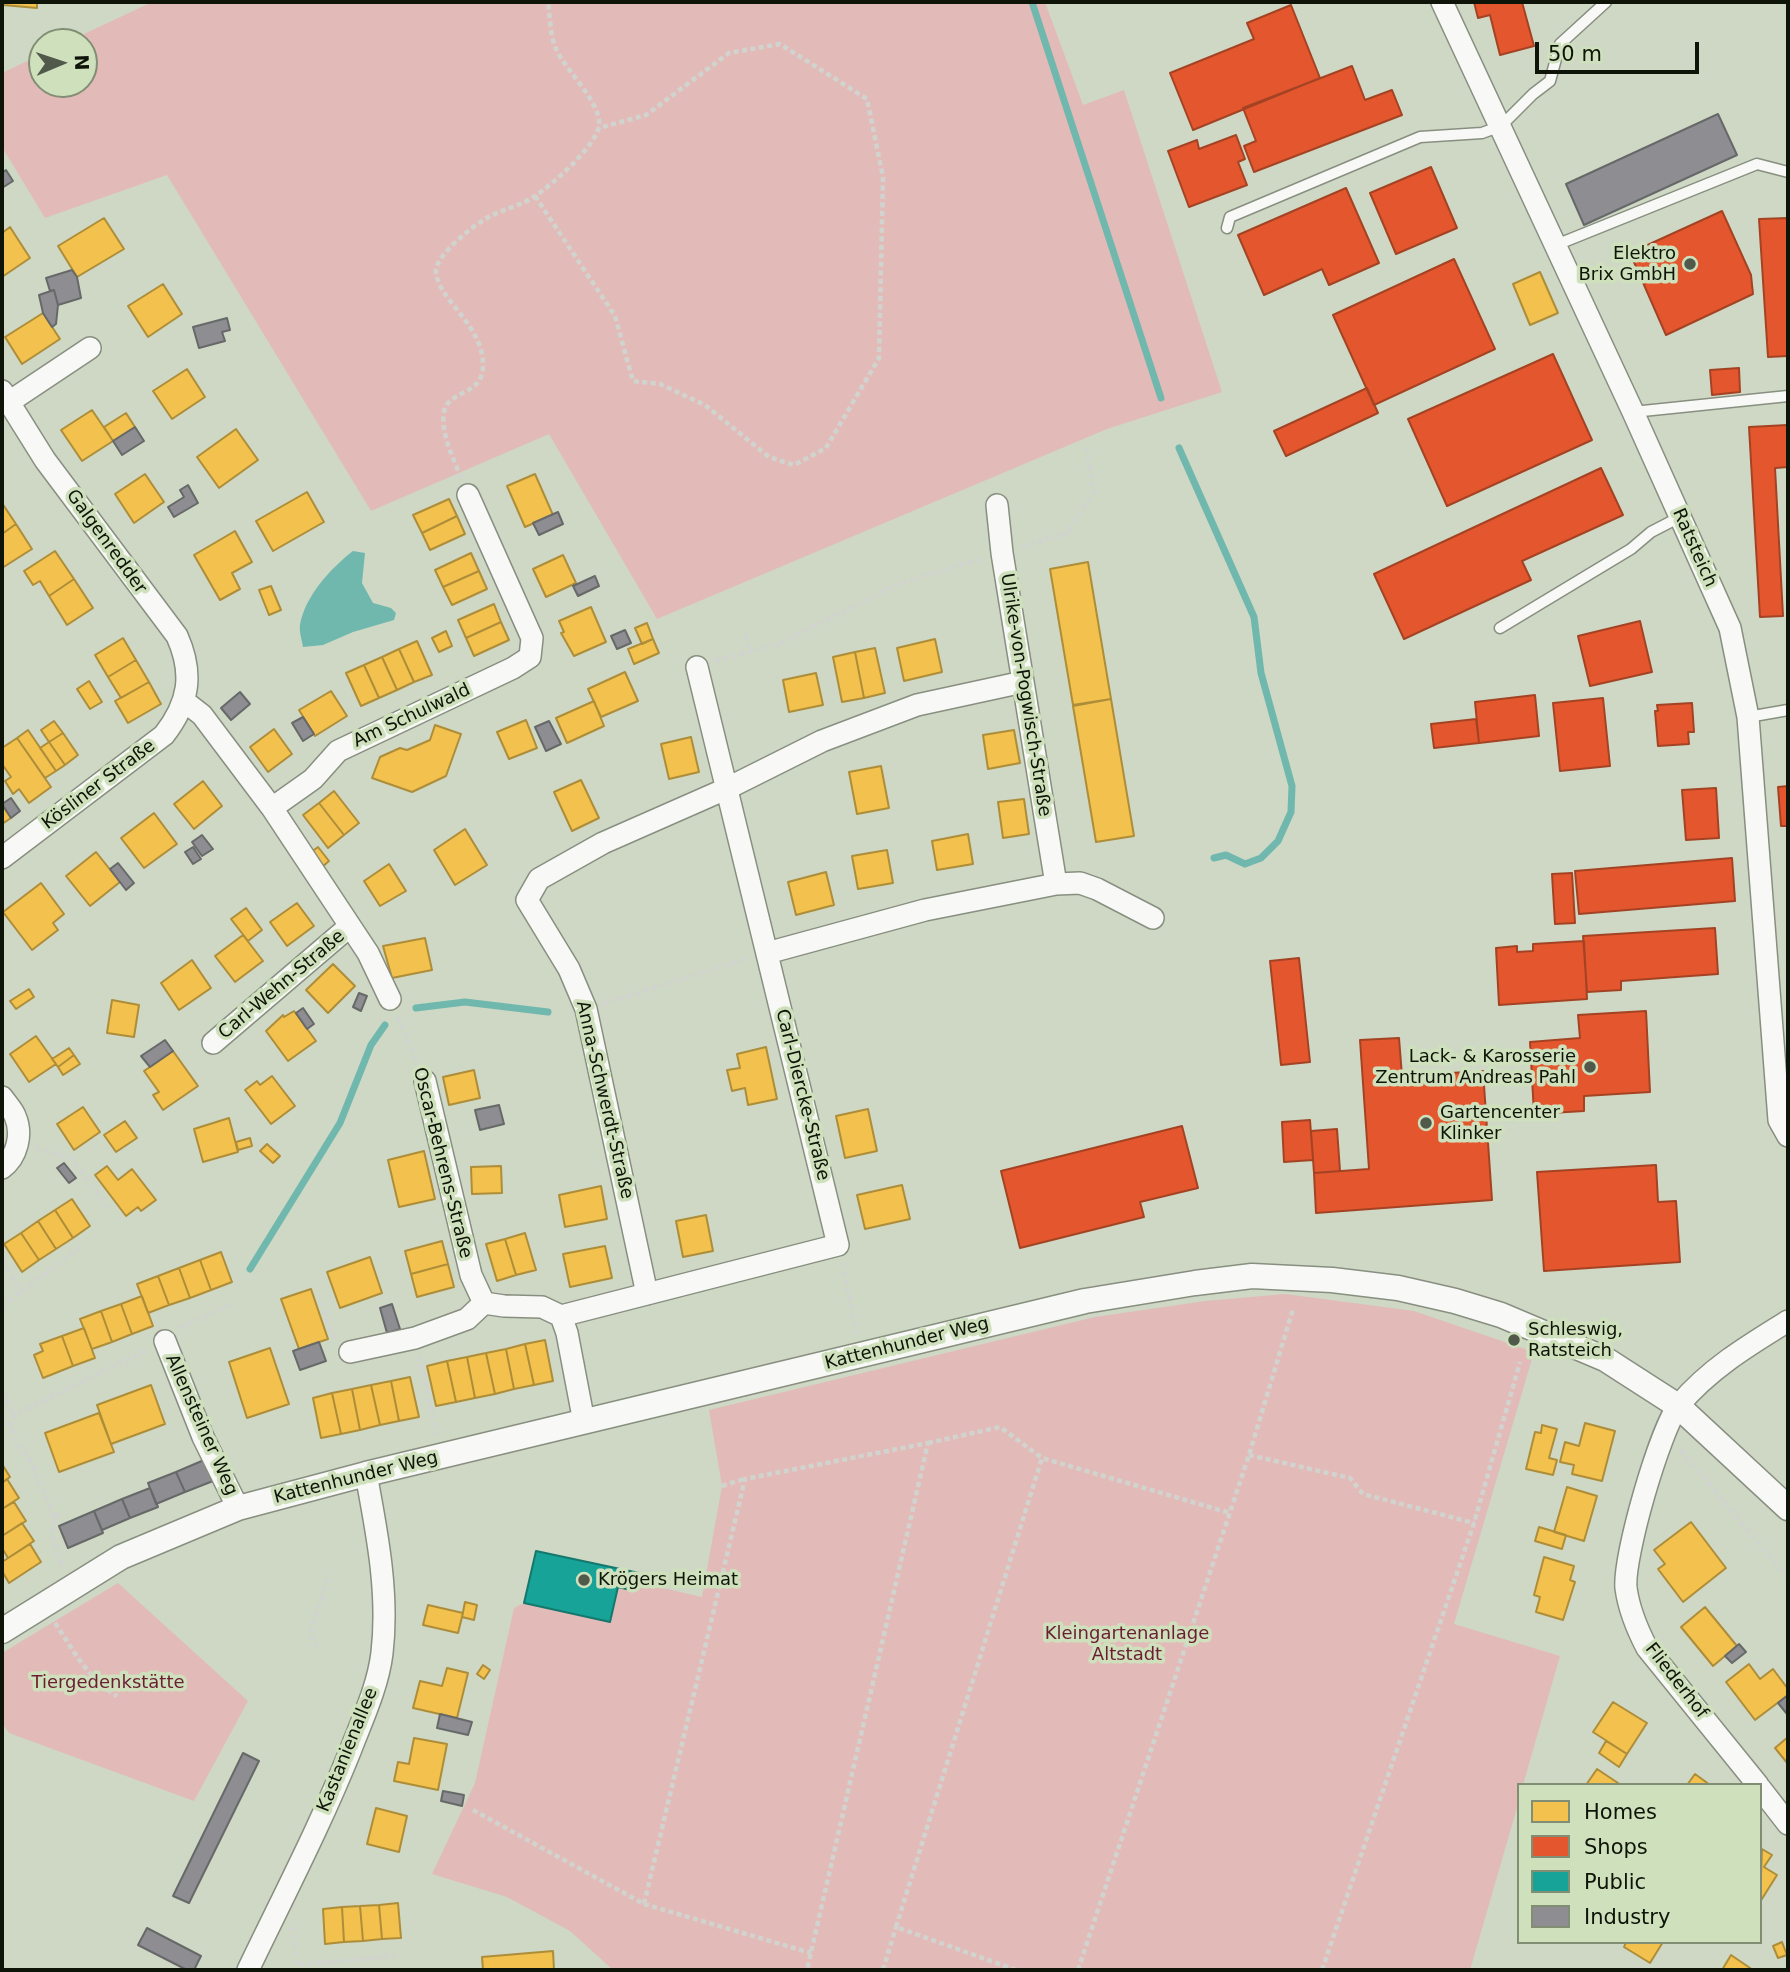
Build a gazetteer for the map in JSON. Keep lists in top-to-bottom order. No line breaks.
{"streets":{"street":["Galgenredder","Ratsteich","Ulrike-von-Pogwisch-Straße","Am Schulwald","Kösliner Straße","Carl-Wehn-Straße","Carl-Diercke-Straße","Anna-Schwerdt-Straße","Oscar-Behrens-Straße","Kattenhunder Weg","Allensteiner Weg","Fliederhof","Kastanienallee"]},"crossings":[["Galgenredder","Kösliner Straße"],["Am Schulwald","Carl-Wehn-Straße"],["Carl-Diercke-Straße","Anna-Schwerdt-Straße"],["Kattenhunder Weg","Allensteiner Weg"],["Kattenhunder Weg","Fliederhof"],["Kattenhunder Weg","Kastanienallee"]],"parks":["Kleingartenanlage Altstadt","Tiergedenkstätte"],"places":["Elektro Brix GmbH","Lack- & Karosserie Zentrum Andreas Pahl","Gartencenter Klinker","Schleswig, Ratsteich","Krögers Heimat"],"legend":["Homes","Shops","Public","Industry"],"scale_bar":"50 m","north":"right"}
